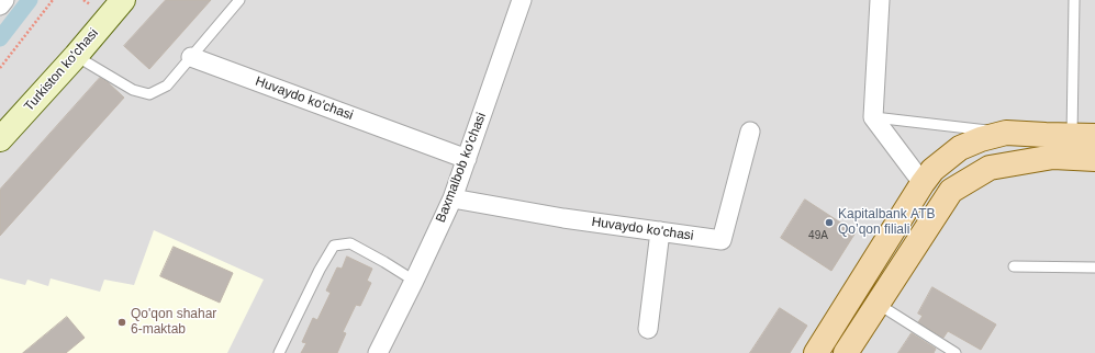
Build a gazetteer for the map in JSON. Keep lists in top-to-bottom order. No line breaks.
{"streets":{"main road":["Turkiston ko'chasi"],"street":["Huvaydo ko'chasi","Baxmalbob ko'chasi"]},"crossings":[["Huvaydo ko'chasi","Baxmalbob ko'chasi"]],"places":["Kapitalbank ATB Qo’qon filiali","Qo'qon shahar 6-maktab"],"house_numbers":["49A"]}
